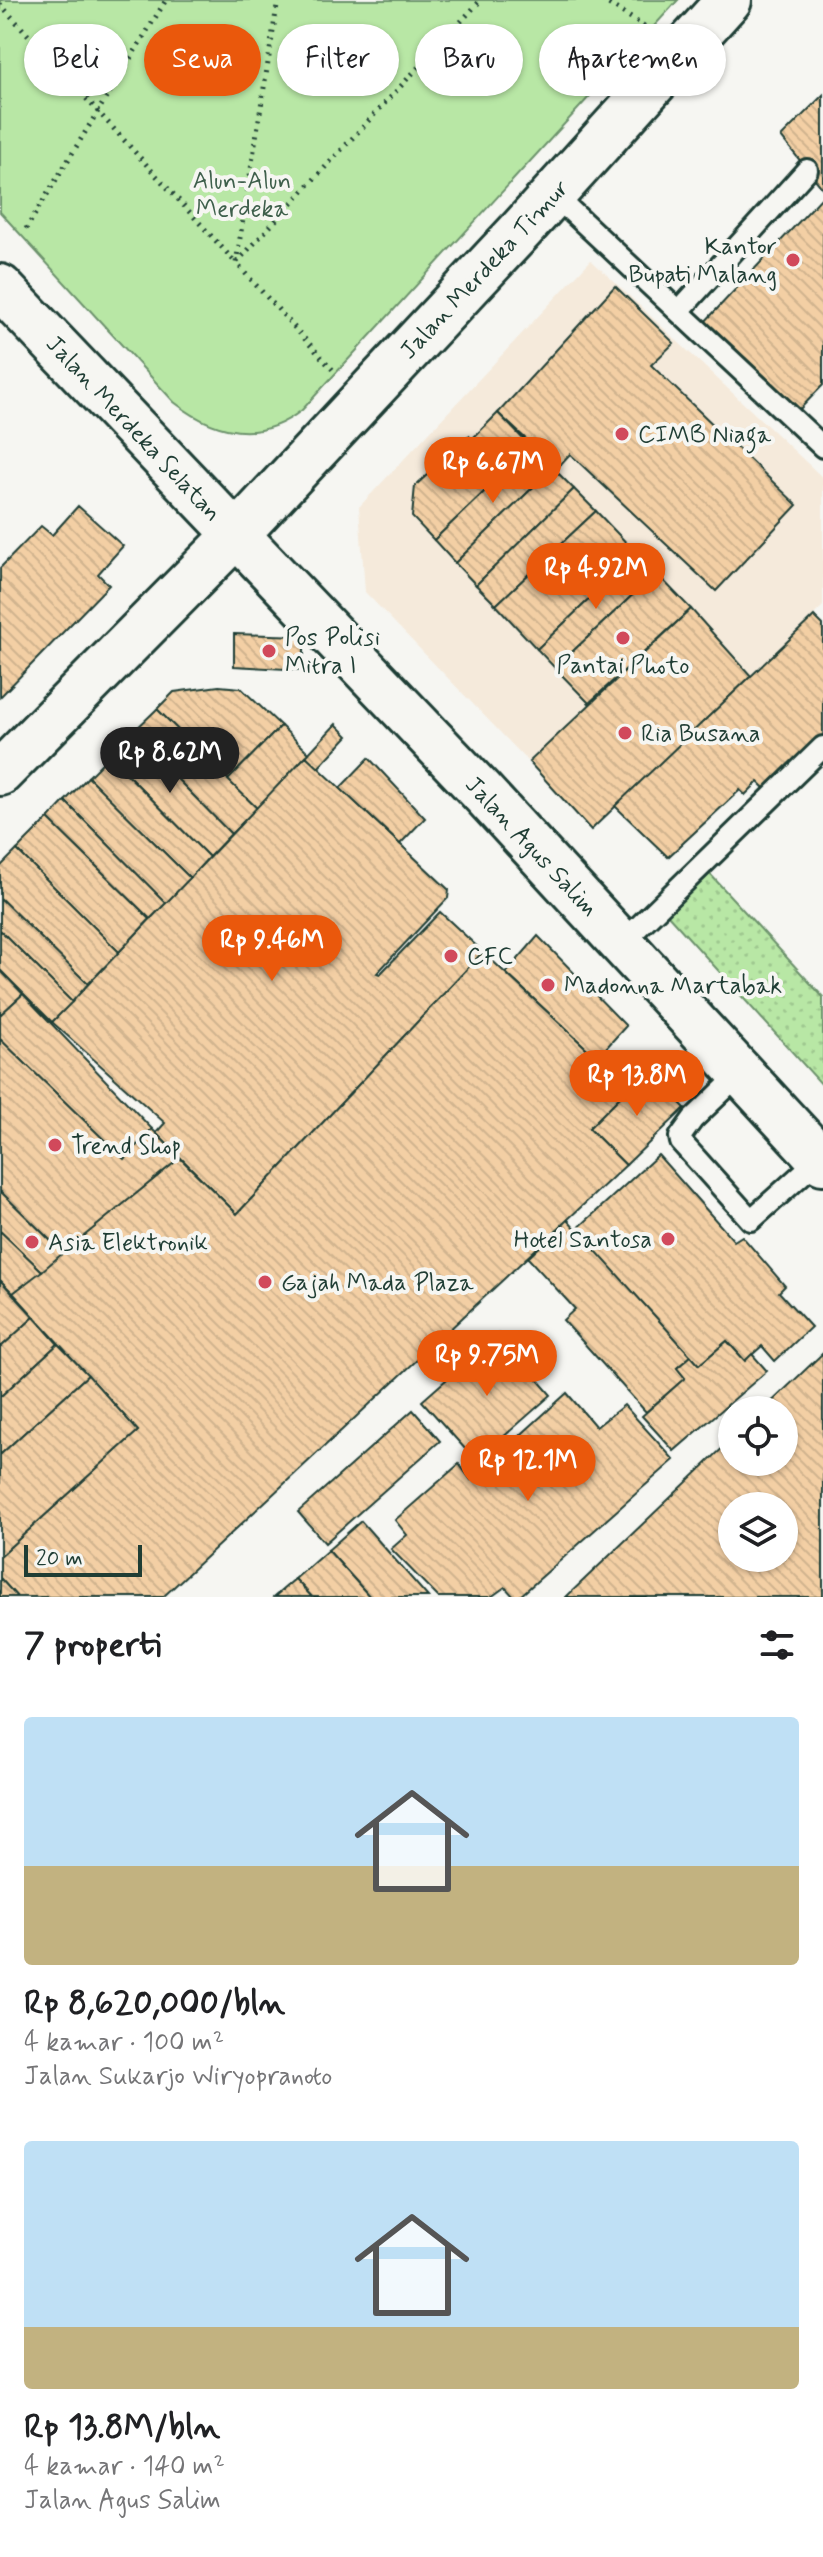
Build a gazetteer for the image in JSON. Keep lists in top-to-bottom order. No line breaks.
{"streets":{"main road":["Jalan Merdeka Timur","Jalan Merdeka Selatan","Jalan Agus Salim"]},"crossings":[["Jalan Merdeka Timur","Jalan Merdeka Selatan"],["Jalan Merdeka Timur","Jalan Agus Salim"],["Jalan Merdeka Selatan","Jalan Agus Salim"]],"parks":["Alun-Alun Merdeka"],"places":["Kantor Bupati Malang","CIMB Niaga","Pantai Photo","Pos Polisi Mitra I","Ria Busana","CFC","Madonna Martabak","Trend Shop","Hotel Santosa","Asia Elektronik","Gajah Mada Plaza"],"scale_bar":"20 m","page":{"chip":["Beli","Sewa","Filter","Baru","Apartemen"],"price":["Rp 6.67M","Rp 4.92M","Rp 8.62M","Rp 9.46M","Rp 13.8M","Rp 9.75M","Rp 12.1M"],"scale":"20 m","heading":"7 properti","list":[{"name":"Rp 8,620,000/bln","note":"4 kamar · 100 m² · Jalan Sukarjo Wiryopranoto"},{"name":"Rp 13.8M/bln","note":"4 kamar · 140 m² · Jalan Agus Salim"}]}}
